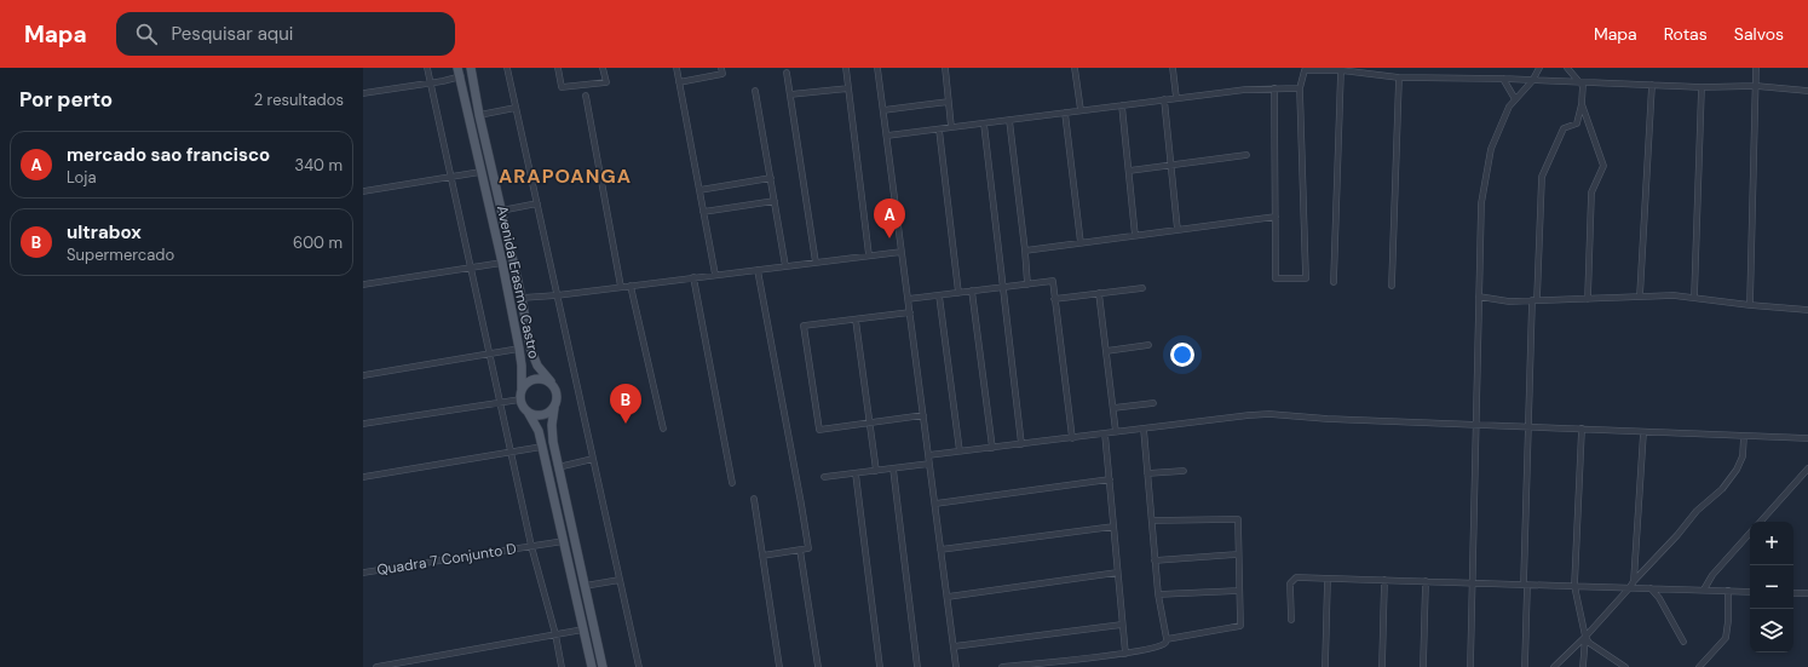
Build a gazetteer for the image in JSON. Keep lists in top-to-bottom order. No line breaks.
{"streets":{"main road":["Avenida Erasmo Castro"],"street":["Quadra 7 Conjunto D"]},"districts":["ARAPOANGA"],"page":{"header":"Mapa","search":"Pesquisar aqui","nav":["Mapa","Rotas","Salvos"],"heading":["Por perto","2 resultados"],"list":[{"mark":"A","name":"mercado sao francisco","note":"Loja","value":"340 m"},{"mark":"B","name":"ultrabox","note":"Supermercado","value":"600 m"}],"pins":["A","B"],"map_buttons":["+","−"]}}
